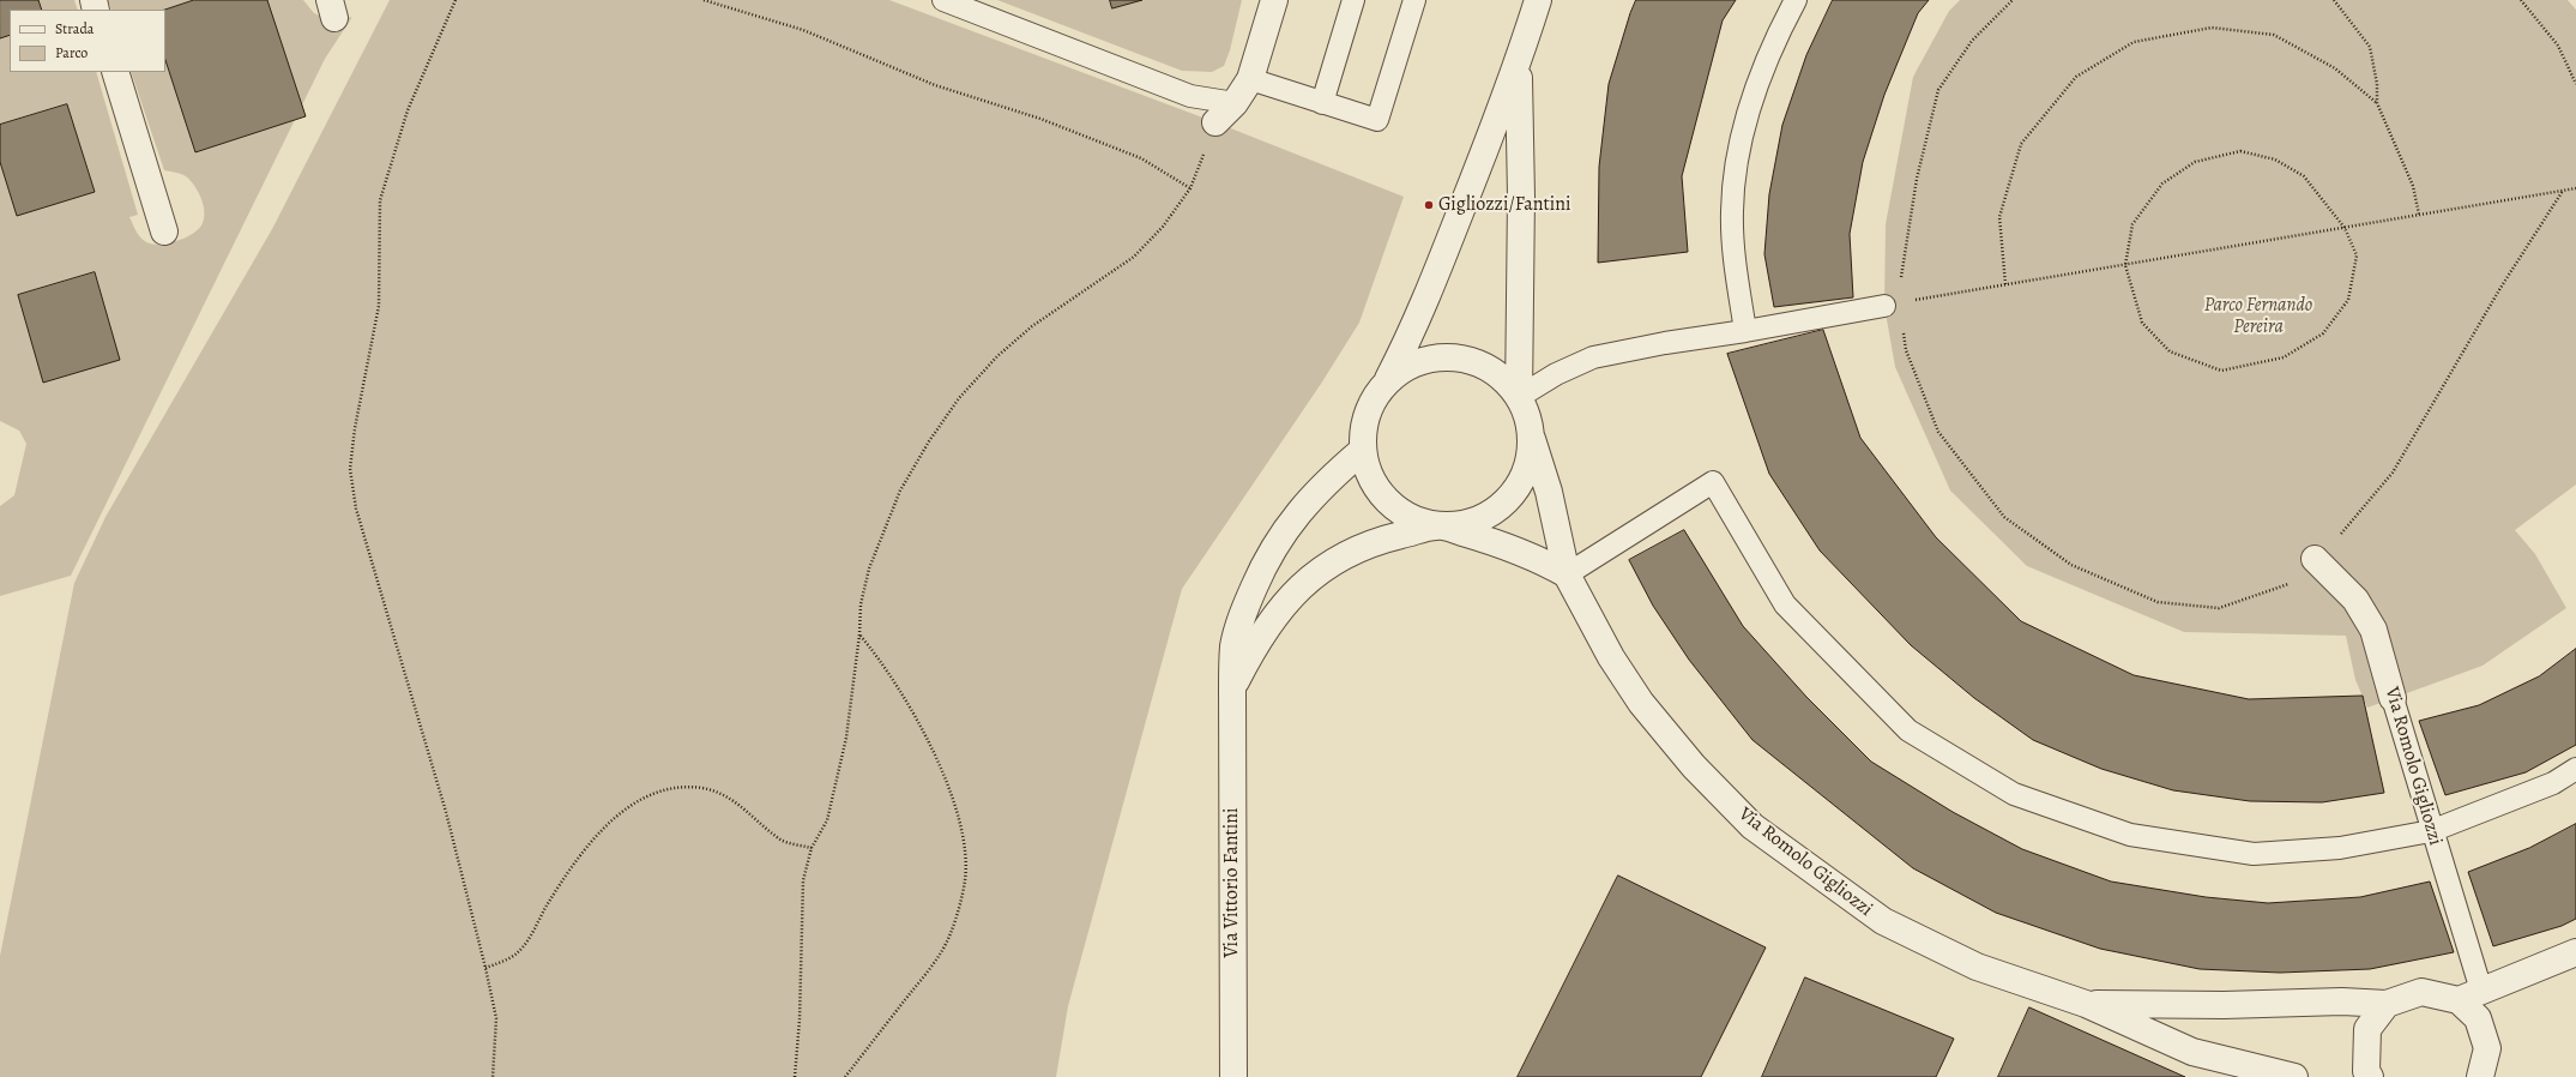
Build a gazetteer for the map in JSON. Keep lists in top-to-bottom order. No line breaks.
{"streets":{"street":["Via Romolo Gigliozzi","Via Vittorio Fantini"]},"crossings":[["Via Romolo Gigliozzi","Via Vittorio Fantini"]],"parks":["Parco Fernando Pereira"],"places":["Gigliozzi/Fantini"],"legend":["Strada","Parco"]}
